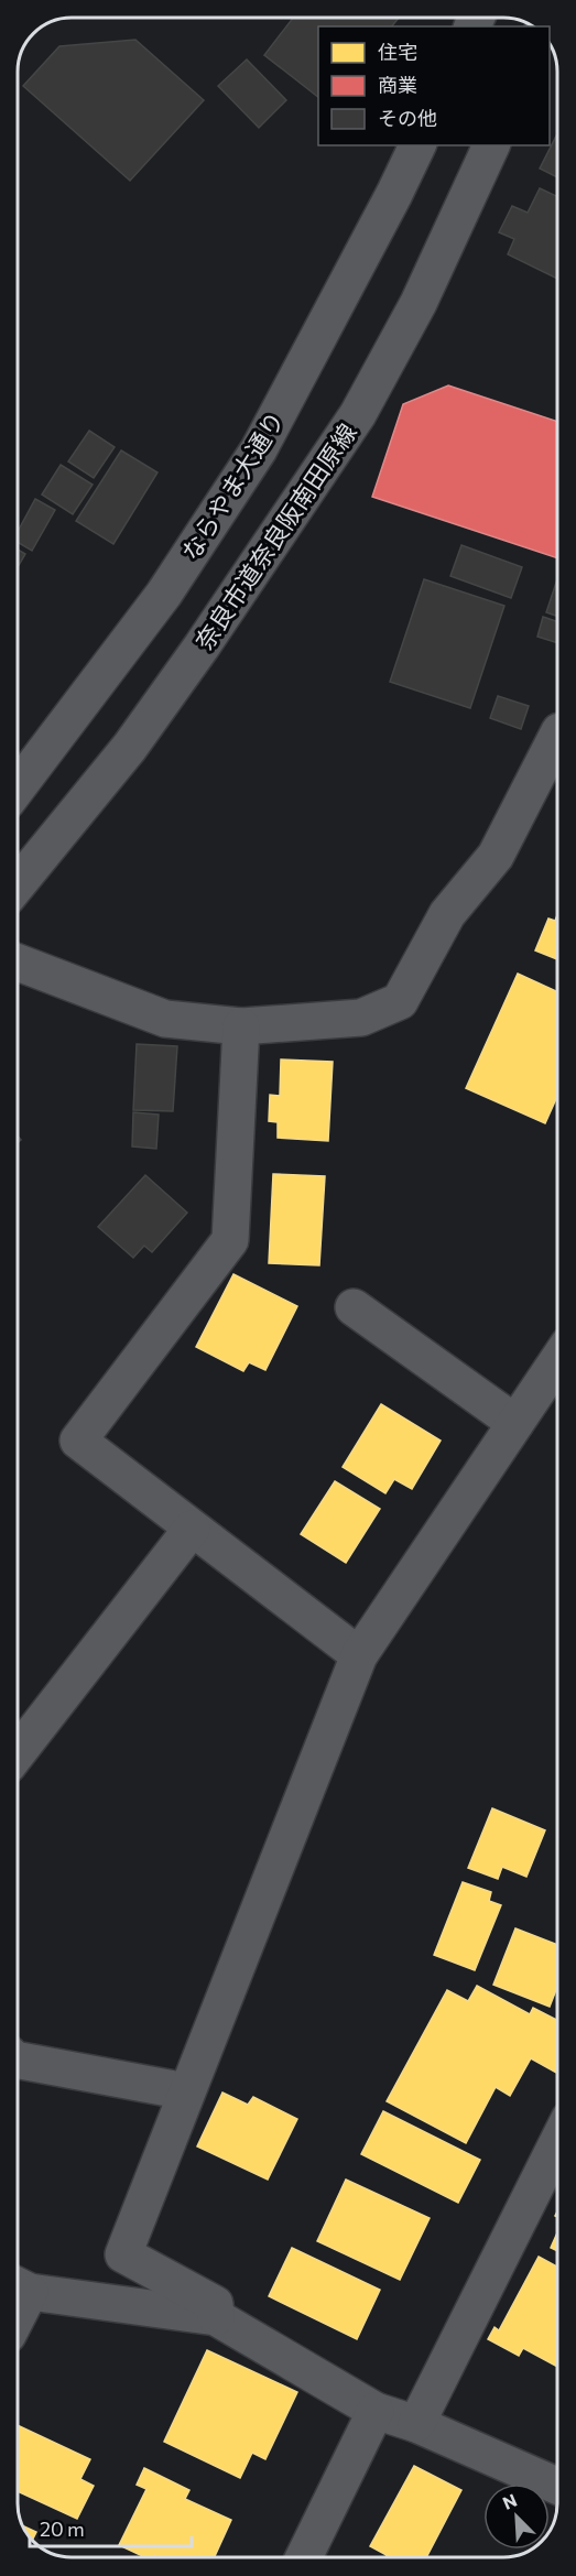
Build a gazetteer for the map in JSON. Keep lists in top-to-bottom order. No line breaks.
{"streets":{"street":["ならやま大通り","奈良市道奈良阪南田原線"]},"legend":["住宅","商業","その他"],"scale_bar":"20 m","north":"top left"}
